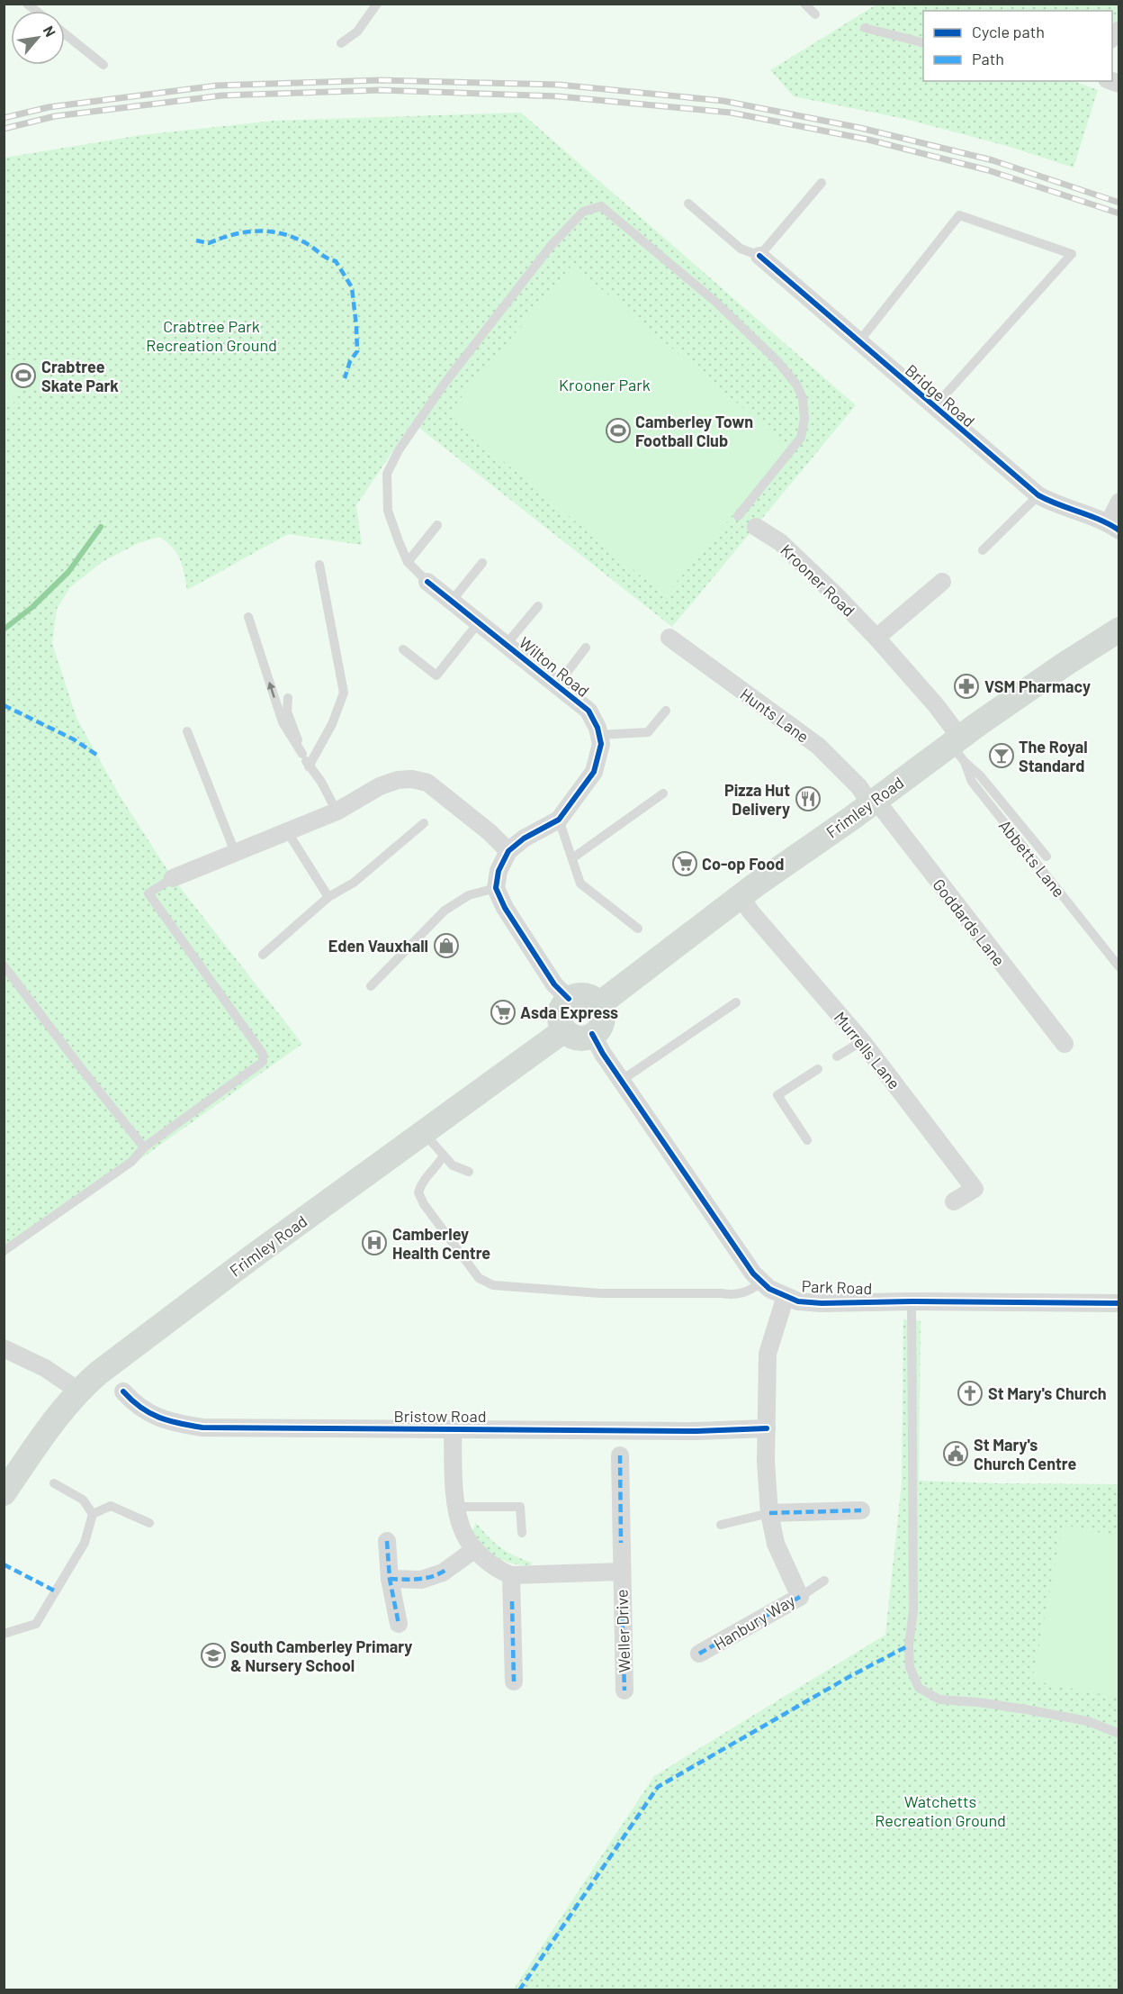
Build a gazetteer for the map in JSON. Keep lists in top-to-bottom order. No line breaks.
{"streets":{"main road":["Frimley Road"],"street":["Bridge Road","Krooner Road","Wilton Road","Hunts Lane","Goddards Lane","Murrells Lane","Park Road","Bristow Road","Hanbury Way","Weller Drive"],"lane":["Abbetts Lane"]},"crossings":[["Krooner Road","Wilton Road"],["Krooner Road","Frimley Road"],["Krooner Road","Abbetts Lane"],["Hunts Lane","Frimley Road"],["Hunts Lane","Goddards Lane"],["Frimley Road","Abbetts Lane"],["Frimley Road","Goddards Lane"],["Frimley Road","Murrells Lane"],["Frimley Road","Park Road"],["Bristow Road","Hanbury Way"]],"parks":["Crabtree Park Recreation Ground","Krooner Park","Watchetts Recreation Ground"],"places":{"sports":["Crabtree Skate Park","Camberley Town Football Club"],"pharmacy":["VSM Pharmacy"],"bar":["The Royal Standard"],"restaurant":["Pizza Hut Delivery"],"supermarket":["Co-op Food","Asda Express"],"shop":["Eden Vauxhall"],"hospital":["Camberley Health Centre"],"church":["St Mary's Church"],"public building":["St Mary's Church Centre"],"school or university":["South Camberley Primary & Nursery School"]},"legend":["Cycle path","Path"],"north":"top right"}
